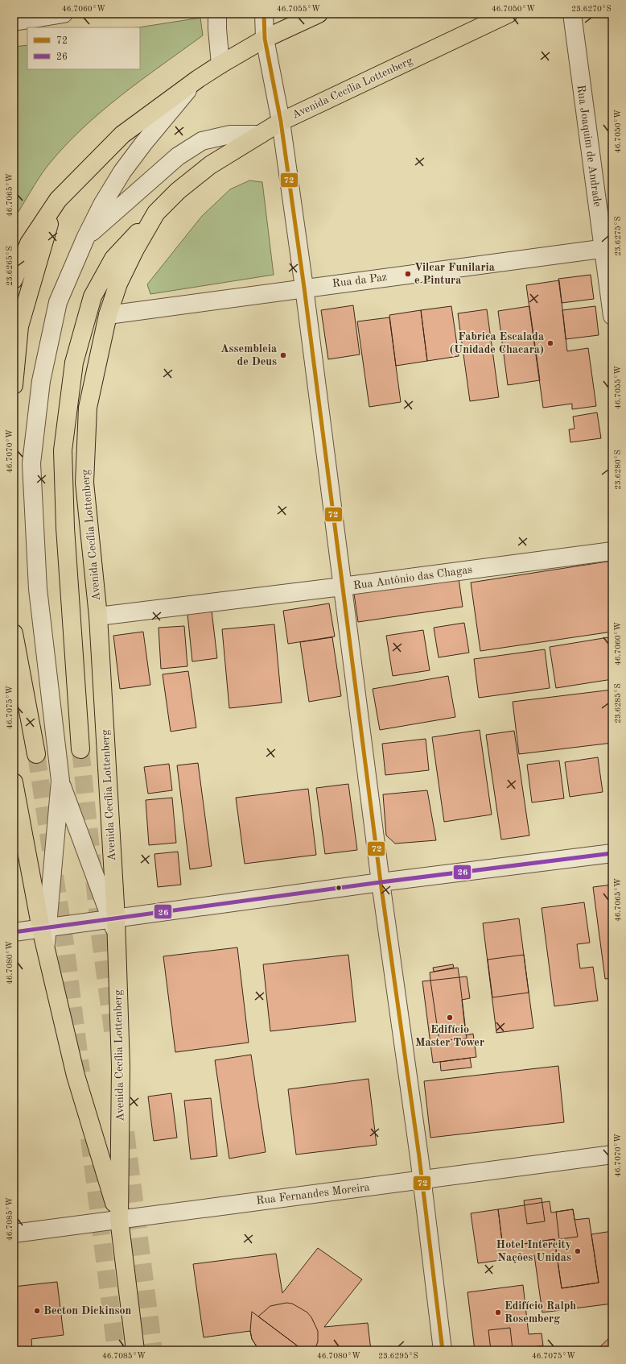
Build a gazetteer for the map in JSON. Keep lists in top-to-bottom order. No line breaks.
{"streets":{"main road":["Avenida Cecília Lottenberg"],"street":["Rua Joaquim de Andrade","Rua da Paz","Rua Antônio das Chagas","Rua Fernandes Moreira"]},"crossings":[["Avenida Cecília Lottenberg","Rua da Paz"],["Avenida Cecília Lottenberg","Rua Antônio das Chagas"],["Avenida Cecília Lottenberg","Rua Fernandes Moreira"],["Rua Joaquim de Andrade","Rua da Paz"]],"places":["Vilcar Funilaria e Pintura","Fabrica Escalada (Unidade Chacara)","Assembleia de Deus","Edifício Master Tower","Hotel Intercity Nações Unidas","Becton Dickinson","Edifício Ralph Rosemberg"],"lines":["transit line 72","transit line 26"],"legend":["72","26"],"coordinates":["46.7060°W","46.7055°W","46.7050°W","23.6270°S","46.7065°W","23.6275°S","23.6265°S","46.7070°W","23.6280°S","23.6285°S","46.7075°W","46.7080°W","46.7085°W","23.6295°S"]}
